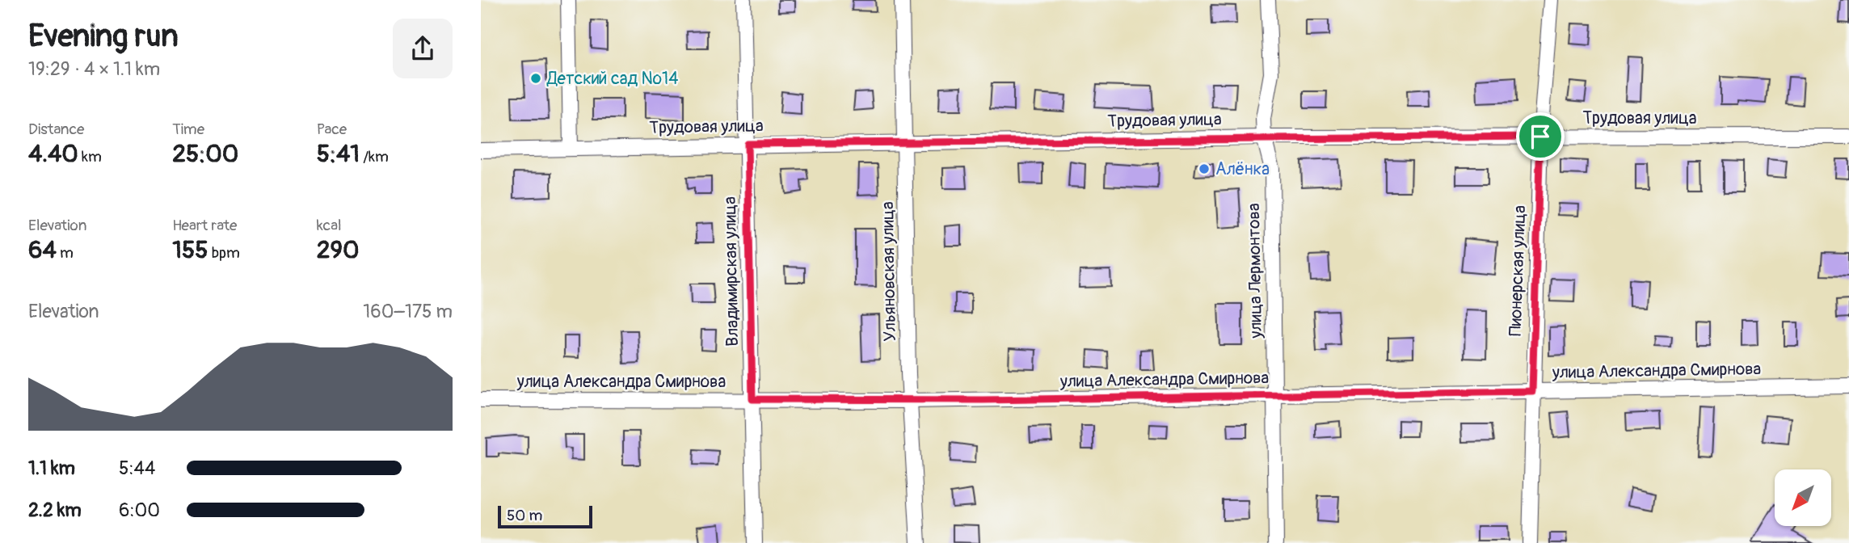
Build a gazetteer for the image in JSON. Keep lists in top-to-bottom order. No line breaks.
{"streets":{"street":["Трудовая улица","улица Лермонтова","Пионерская улица","Владимирская улица","Ульяновская улица","улица Александра Смирнова"]},"crossings":[["Трудовая улица","улица Лермонтова"],["Трудовая улица","Пионерская улица"],["Трудовая улица","Владимирская улица"],["Трудовая улица","Ульяновская улица"],["улица Лермонтова","улица Александра Смирнова"],["Пионерская улица","улица Александра Смирнова"],["Владимирская улица","улица Александра Смирнова"],["Ульяновская улица","улица Александра Смирнова"]],"places":["Детский сад №14","Алёнка"],"scale_bar":"50 m","north":"bottom left","page":{"heading":["Evening run","19:29 · 4 × 1.1 km"],"stats":[["Distance","4.40 km"],["Time","25:00"],["Pace","5:41 /km"],["Elevation","64 m"],["Heart rate","155 bpm"],["kcal","290"]],"chart":["Elevation","160–175 m"],"list":[{"name":"1.1 km","note":"5:44"},{"name":"2.2 km","note":"6:00"}],"scale":"50 m"}}
